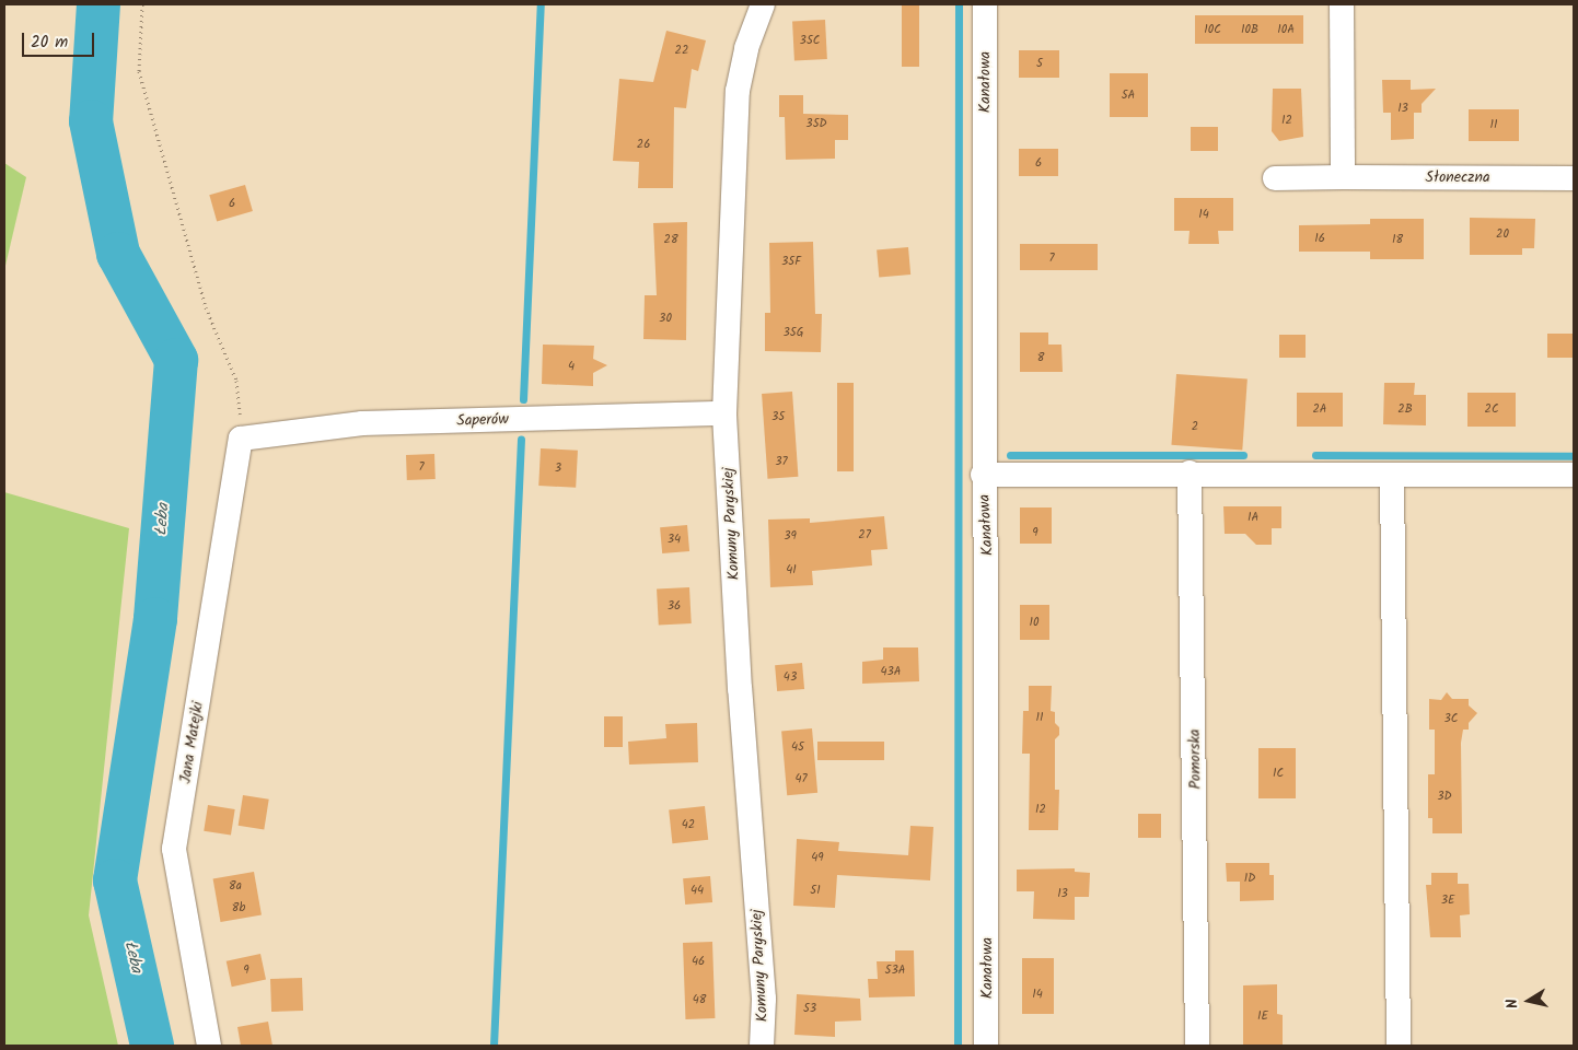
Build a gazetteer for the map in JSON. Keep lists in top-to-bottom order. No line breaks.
{"streets":{"street":["Kanałowa","Słoneczna","Saperów","Komuny Paryskiej","Jana Matejki","Pomorska"]},"crossings":[["Saperów","Komuny Paryskiej"],["Saperów","Jana Matejki"]],"water":["Łeba"],"house_numbers":["10C","10B","10A","35C","22","5","5A","13","12","35D","11","26","6","6","14","20","16","28","18","7","35F","30","35G","8","4","2A","2B","2C","35","2","37","7","3","1A","9","27","39","34","41","36","10","43A","43","11","3C","45","1C","47","3D","12","42","49","1D","8a","44","51","13","3E","8b","46","9","53A","14","48","53","1E"],"scale_bar":"20 m","north":"left"}
